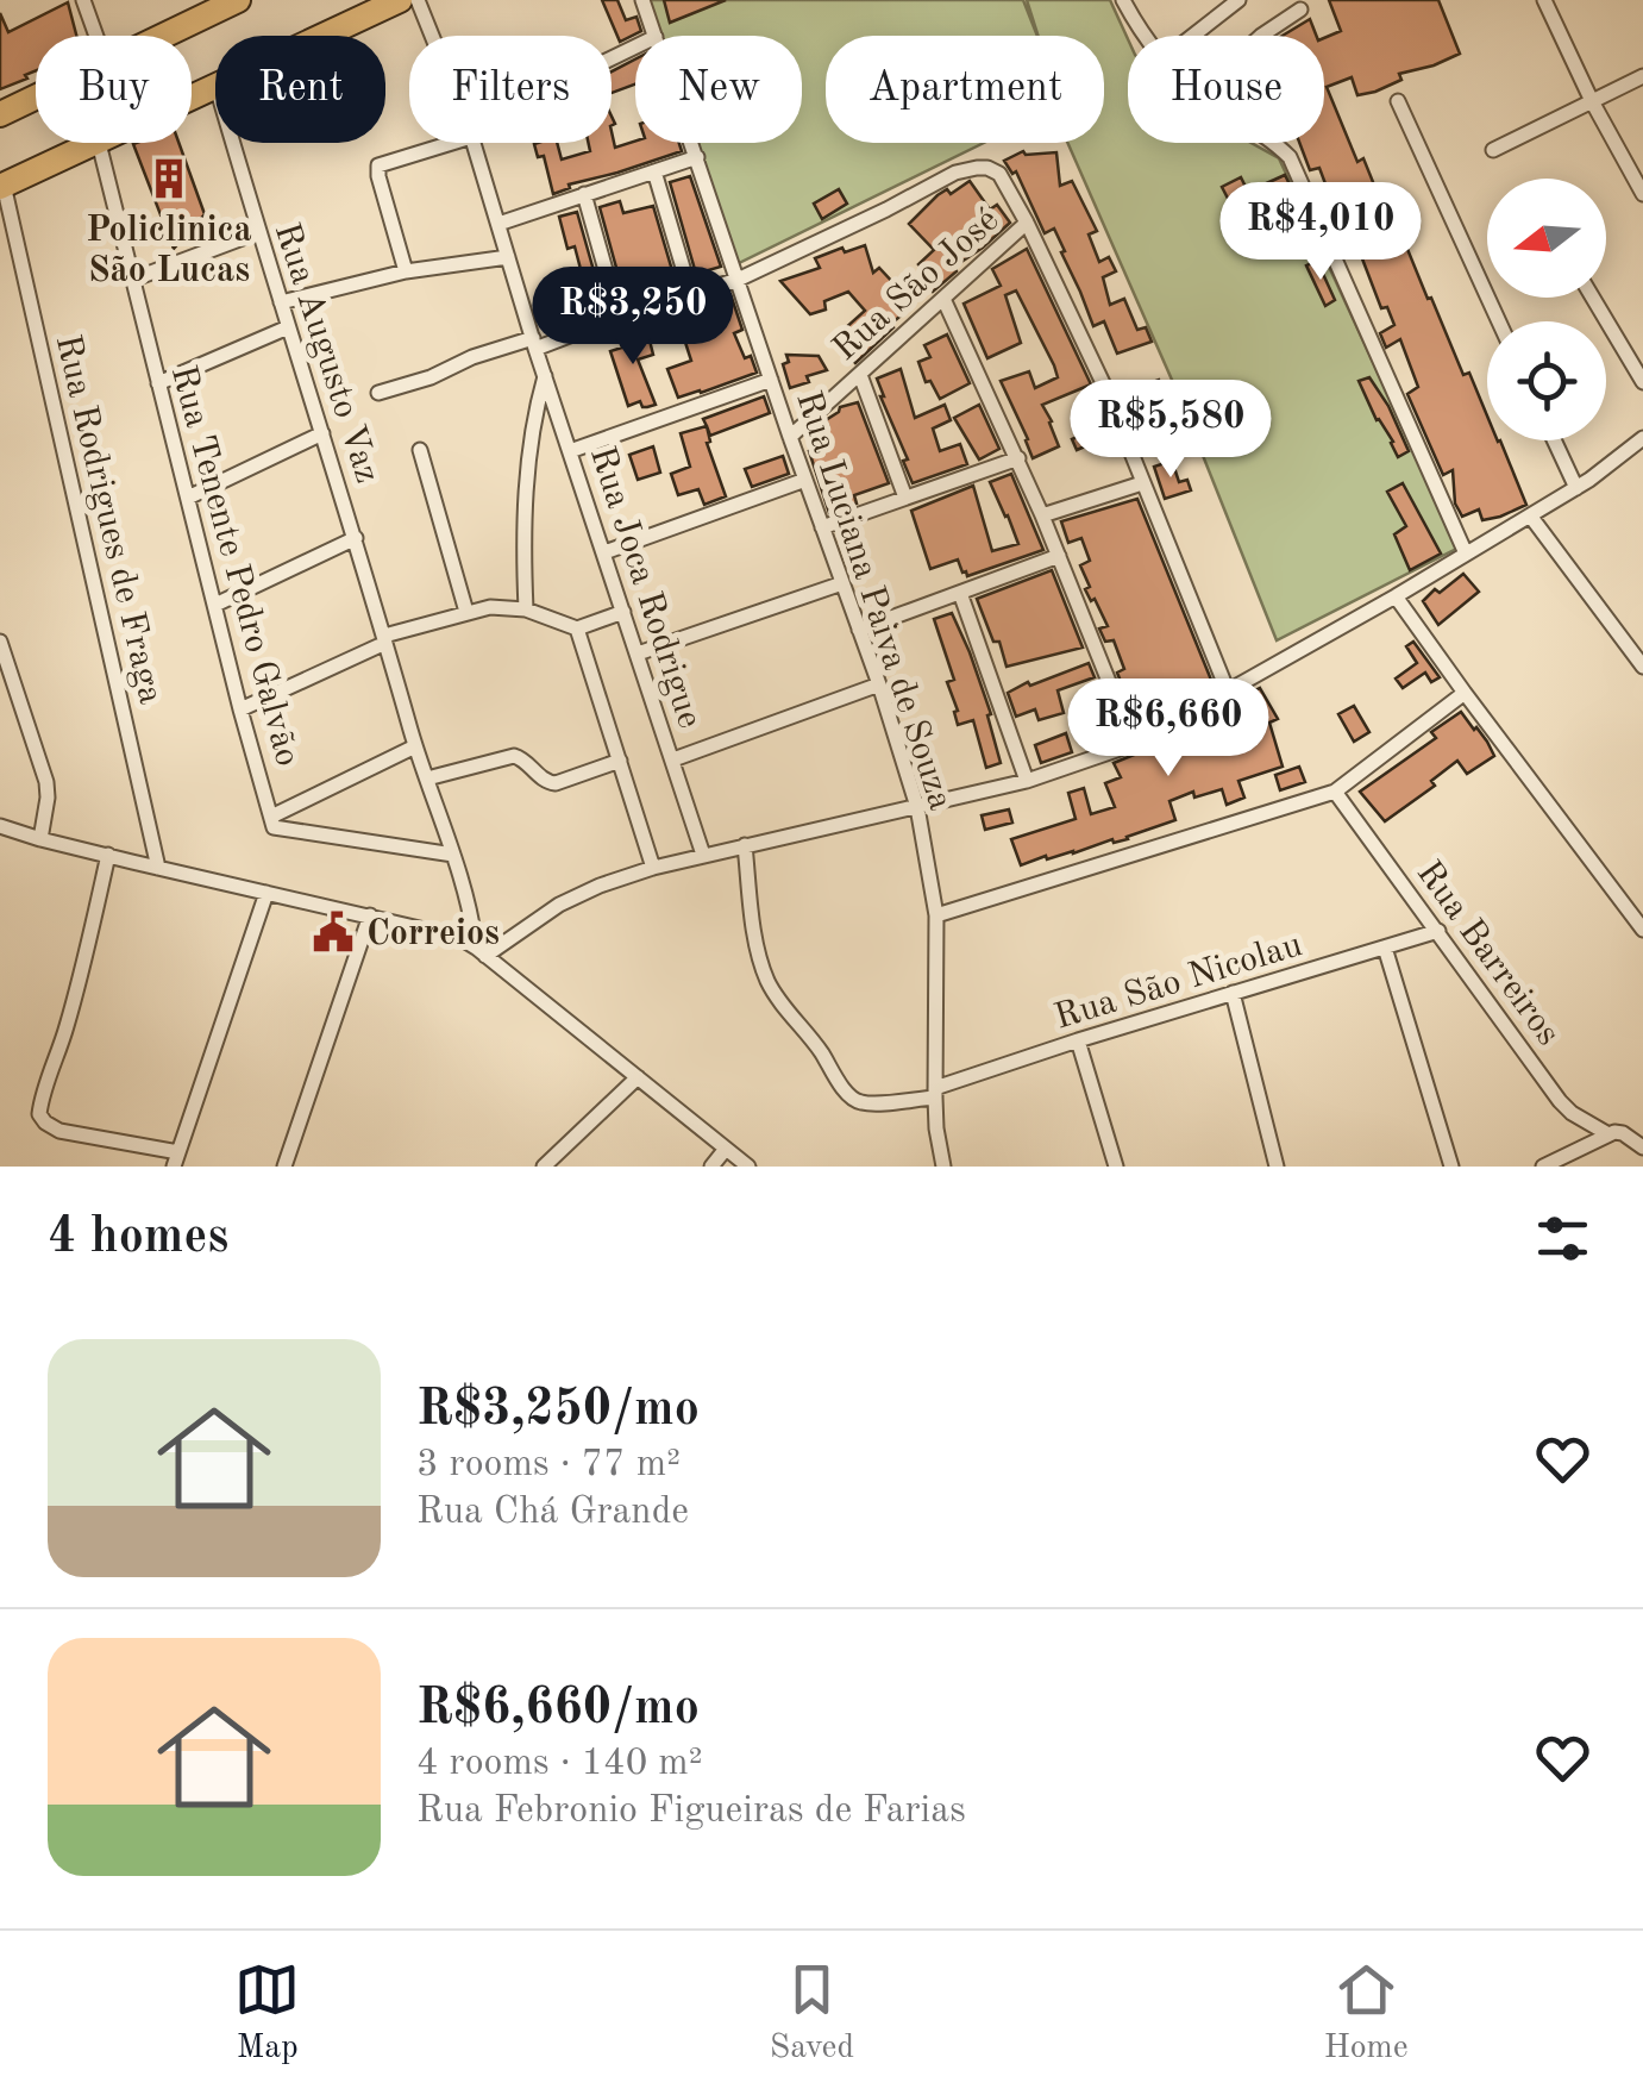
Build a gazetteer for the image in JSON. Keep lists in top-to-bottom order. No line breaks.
{"streets":{"street":["Rua São José","Rua Augusto Vaz","Rua Rodrigues de Fraga","Rua Tenente Pedro Galvão","Rua Joca Rodrigue","Rua Luciana Paiva de Souza","Rua Barreiros","Rua São Nicolau"]},"crossings":[["Rua São José","Rua Luciana Paiva de Souza"],["Rua Augusto Vaz","Rua Tenente Pedro Galvão"],["Rua Luciana Paiva de Souza","Rua São Nicolau"],["Rua Barreiros","Rua São Nicolau"]],"places":{"building":["Policlinica São Lucas"],"public building":["Correios"]},"north":"left","page":{"chip":["Buy","Rent","Filters","New","Apartment","House"],"price":["R$4,010","R$3,250","R$5,580","R$6,660"],"heading":"4 homes","list":[{"name":"R$3,250/mo","note":"3 rooms · 77 m² · Rua Chá Grande"},{"name":"R$6,660/mo","note":"4 rooms · 140 m² · Rua Febronio Figueiras de Farias"}],"tabs":["Map","Saved","Home"]}}
